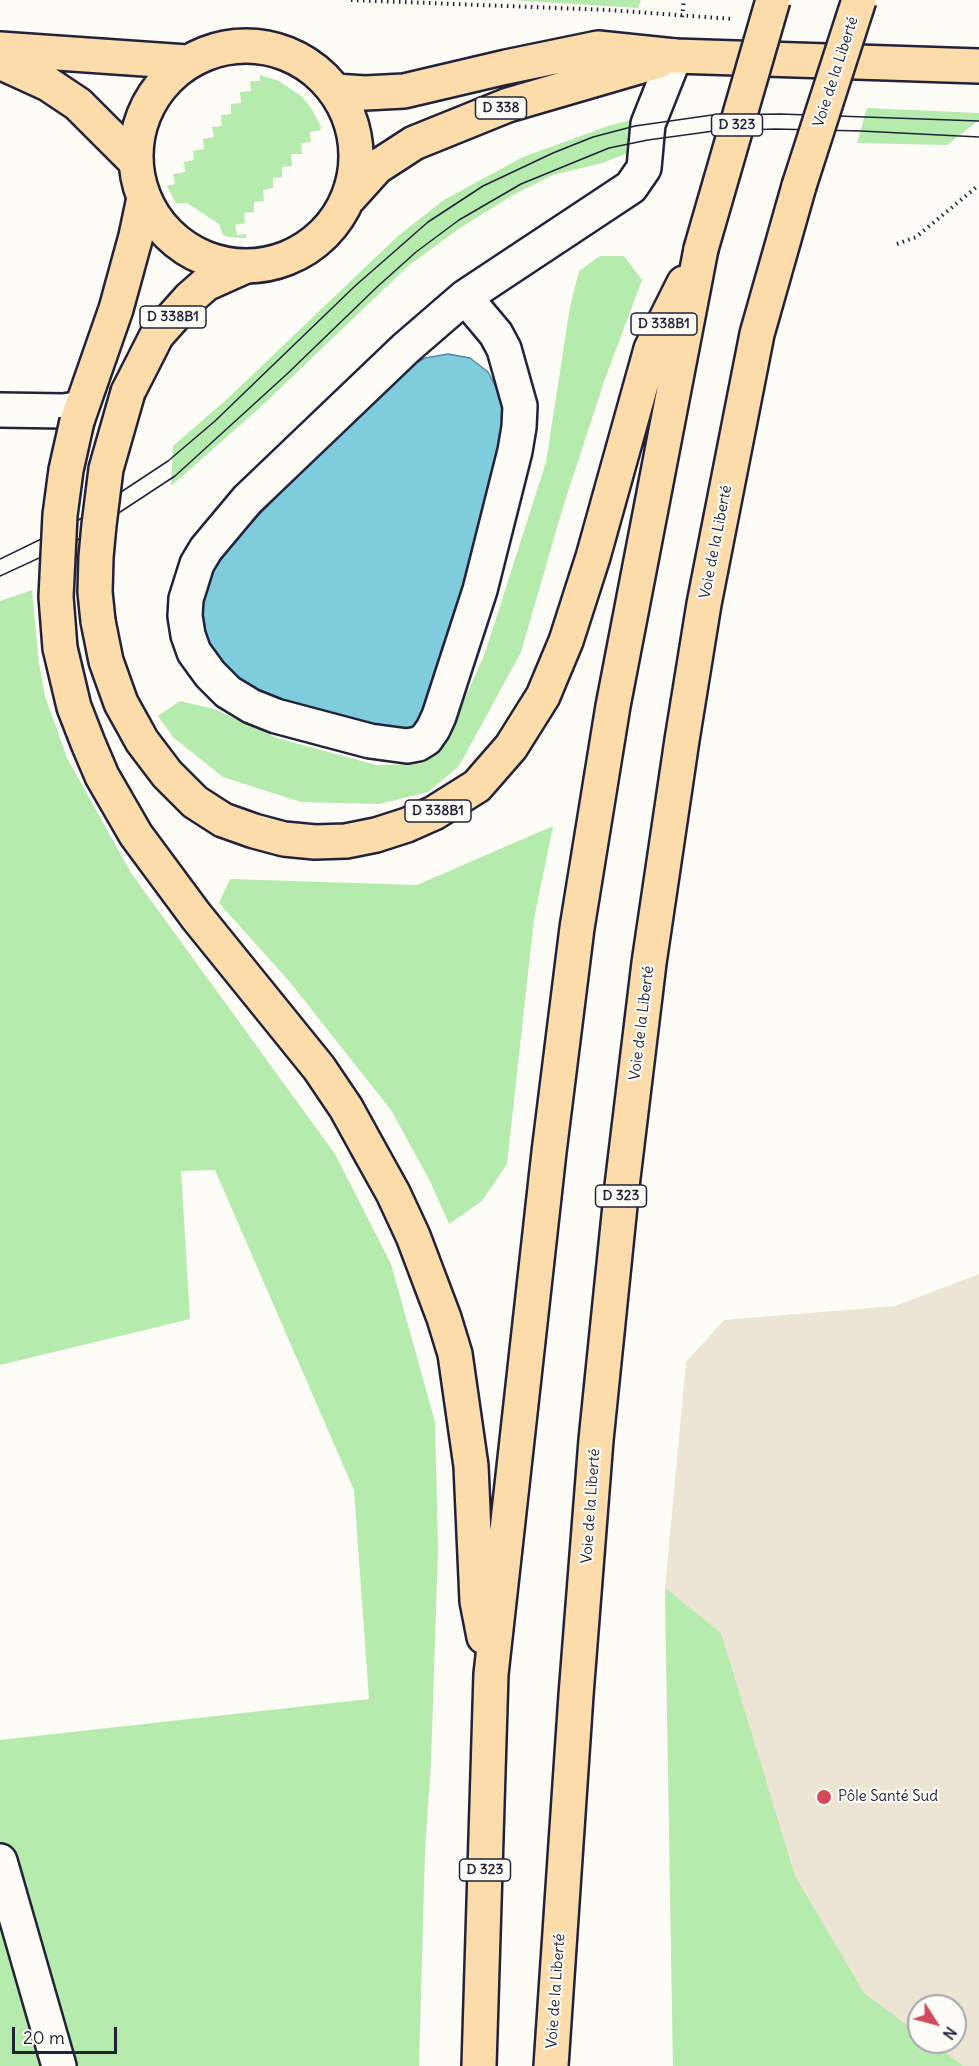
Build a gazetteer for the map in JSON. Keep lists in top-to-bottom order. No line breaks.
{"streets":{"main road":["Voie de la Liberté","D 338","D 323","D 338B1"]},"crossings":[["D 323","D 338B1"]],"places":["Pôle Santé Sud"],"scale_bar":"20 m","north":"bottom right"}
